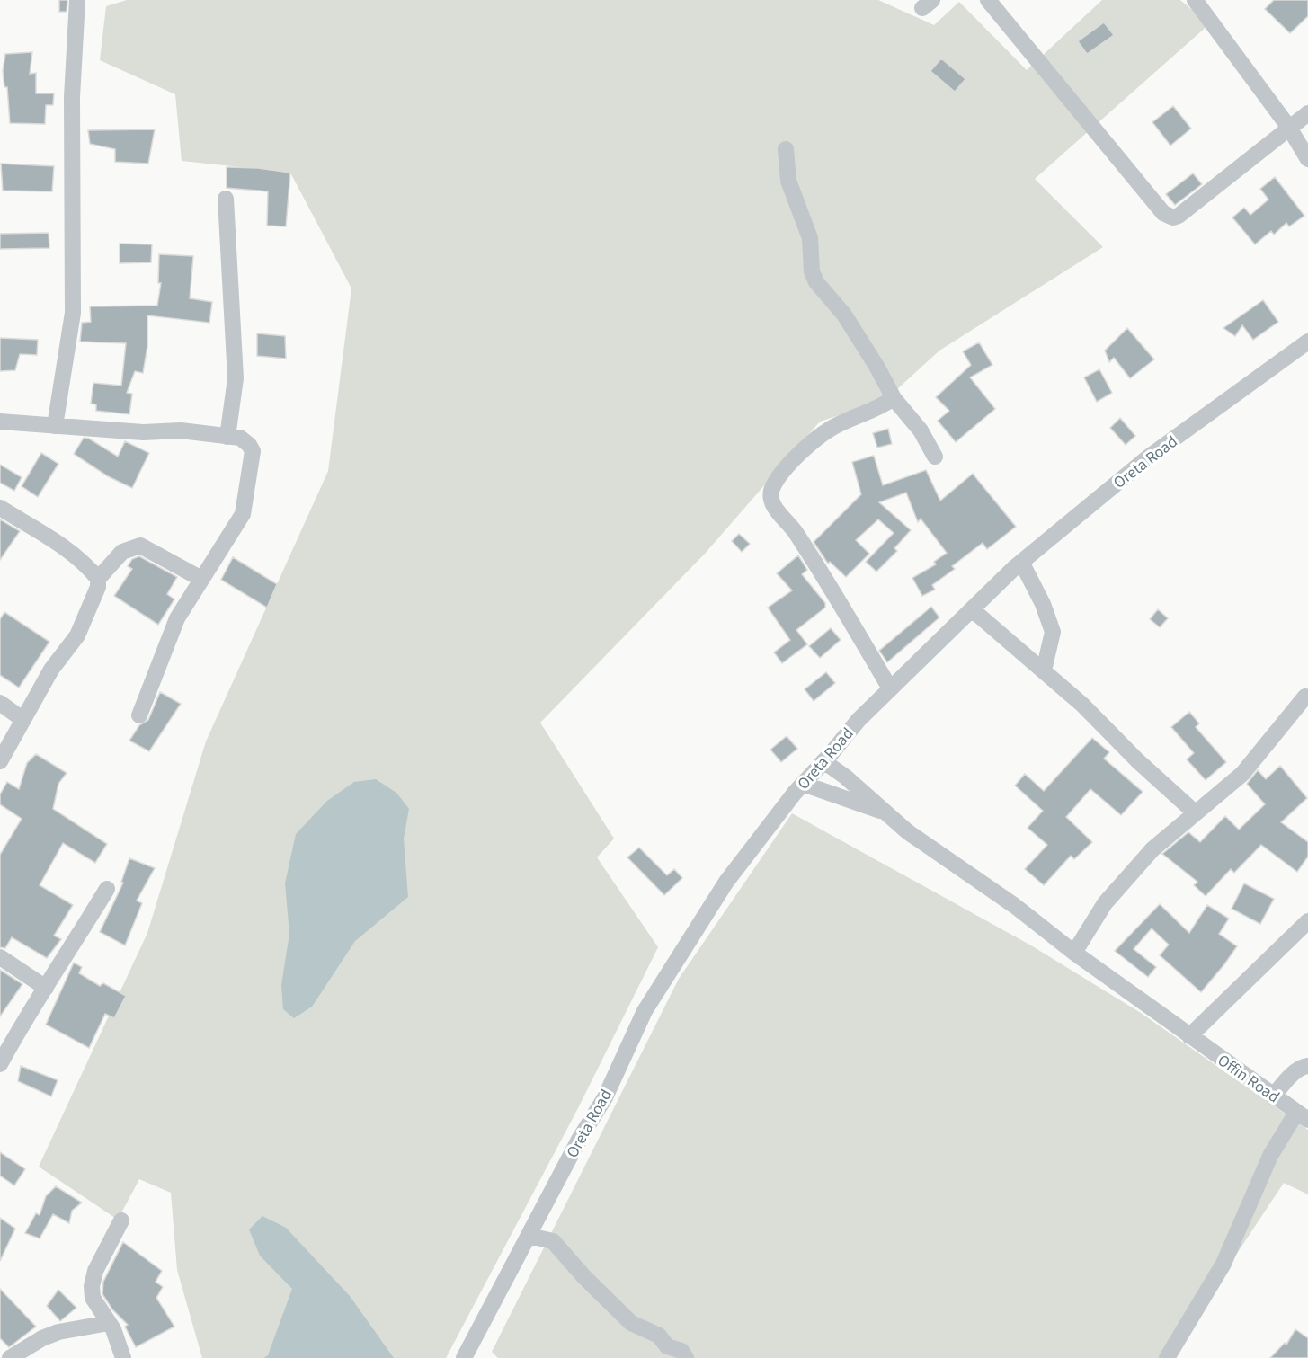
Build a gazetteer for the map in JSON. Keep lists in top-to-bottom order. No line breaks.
{"streets":{"street":["Oreta Road","Offin Road"]}}
